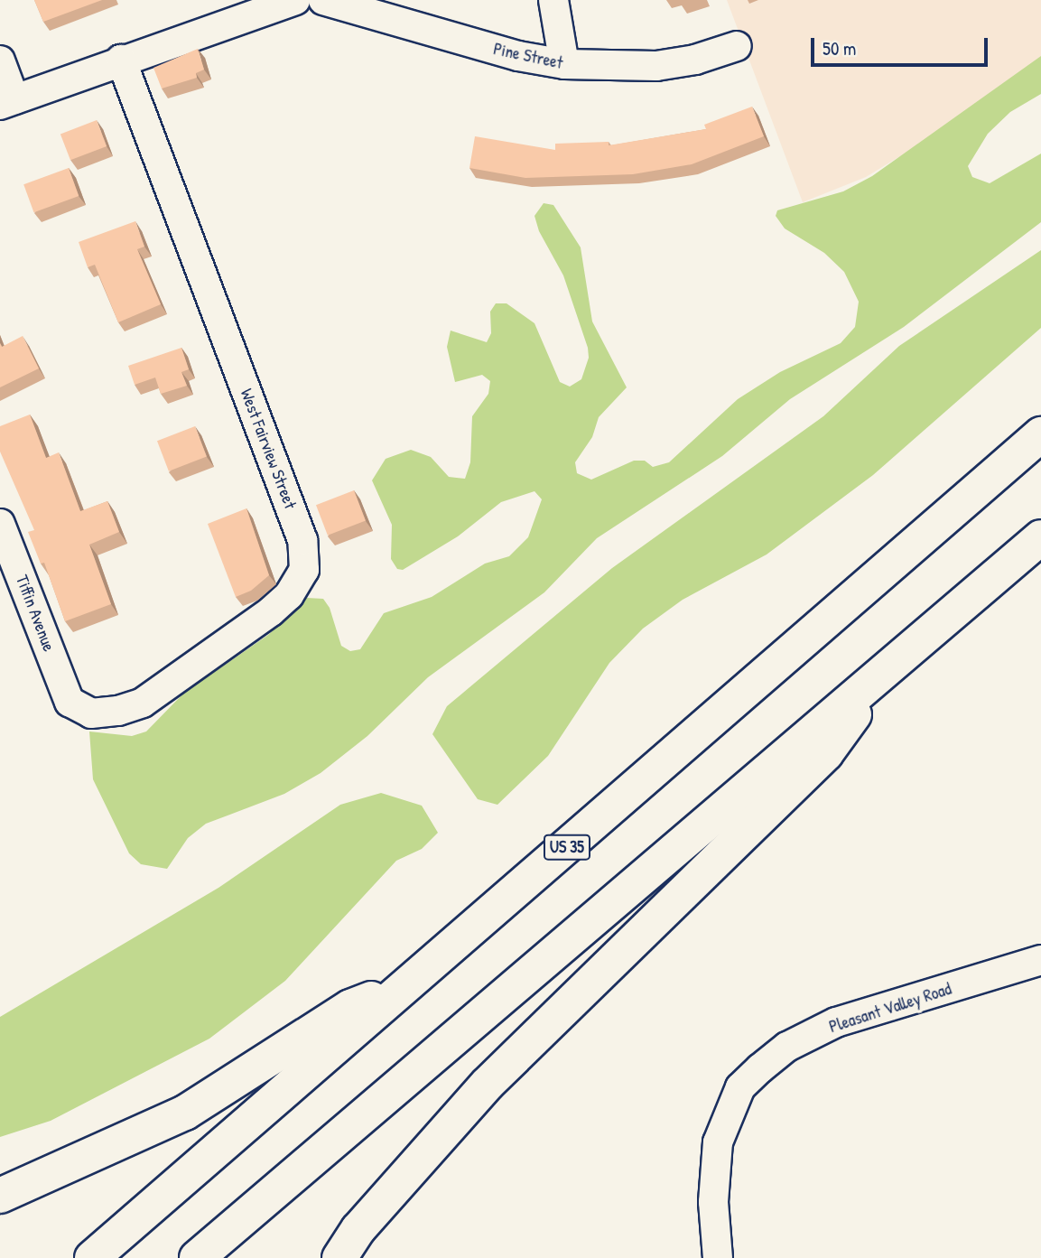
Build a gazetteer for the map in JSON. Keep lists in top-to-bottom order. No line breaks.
{"streets":{"highway":["US 35"],"street":["Pine Street","West Fairview Street","Tiffin Avenue","Pleasant Valley Road"]},"crossings":[["West Fairview Street","Tiffin Avenue"]],"scale_bar":"50 m"}
